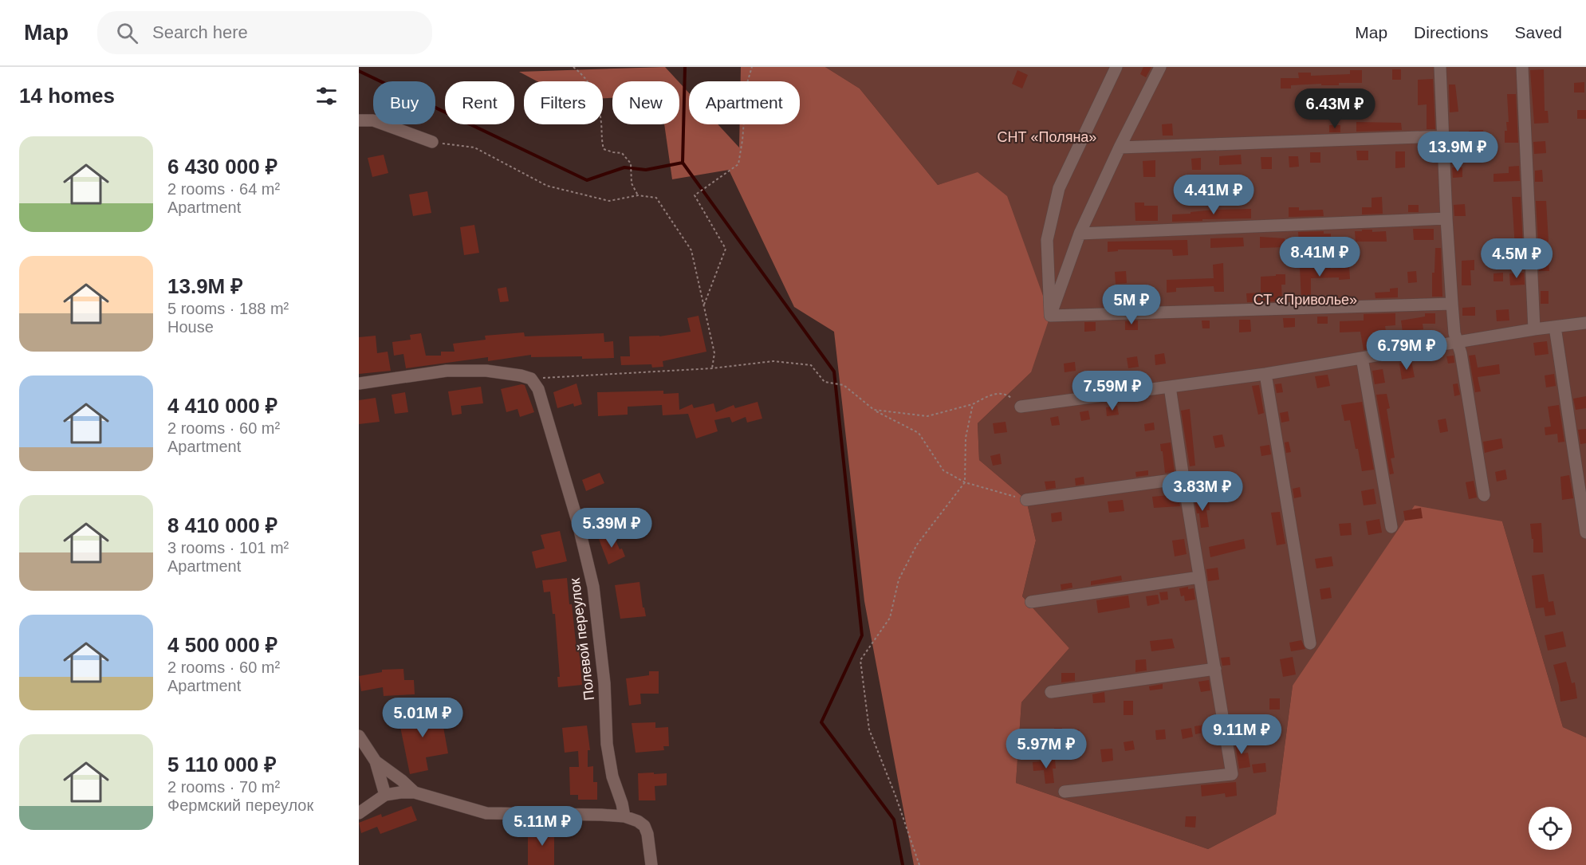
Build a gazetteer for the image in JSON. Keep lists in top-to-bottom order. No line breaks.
{"streets":{"street":["Полевой переулок"]},"parks":["СНТ «Поляна»","СТ «Приволье»"],"page":{"header":"Map","search":"Search here","nav":["Map","Directions","Saved"],"heading":"14 homes","chip":["Buy","Rent","Filters","New","Apartment"],"price":["6.43M ₽","13.9M ₽","4.41M ₽","8.41M ₽","4.5M ₽","5M ₽","6.79M ₽","7.59M ₽","3.83M ₽","5.39M ₽","5.01M ₽","9.11M ₽","5.97M ₽","5.11M ₽"],"list":[{"name":"6 430 000 ₽","note":"2 rooms · 64 m² · Apartment"},{"name":"13.9M ₽","note":"5 rooms · 188 m² · House"},{"name":"4 410 000 ₽","note":"2 rooms · 60 m² · Apartment"},{"name":"8 410 000 ₽","note":"3 rooms · 101 m² · Apartment"},{"name":"4 500 000 ₽","note":"2 rooms · 60 m² · Apartment"},{"name":"5 110 000 ₽","note":"2 rooms · 70 m² · Фермский переулок"}]}}
